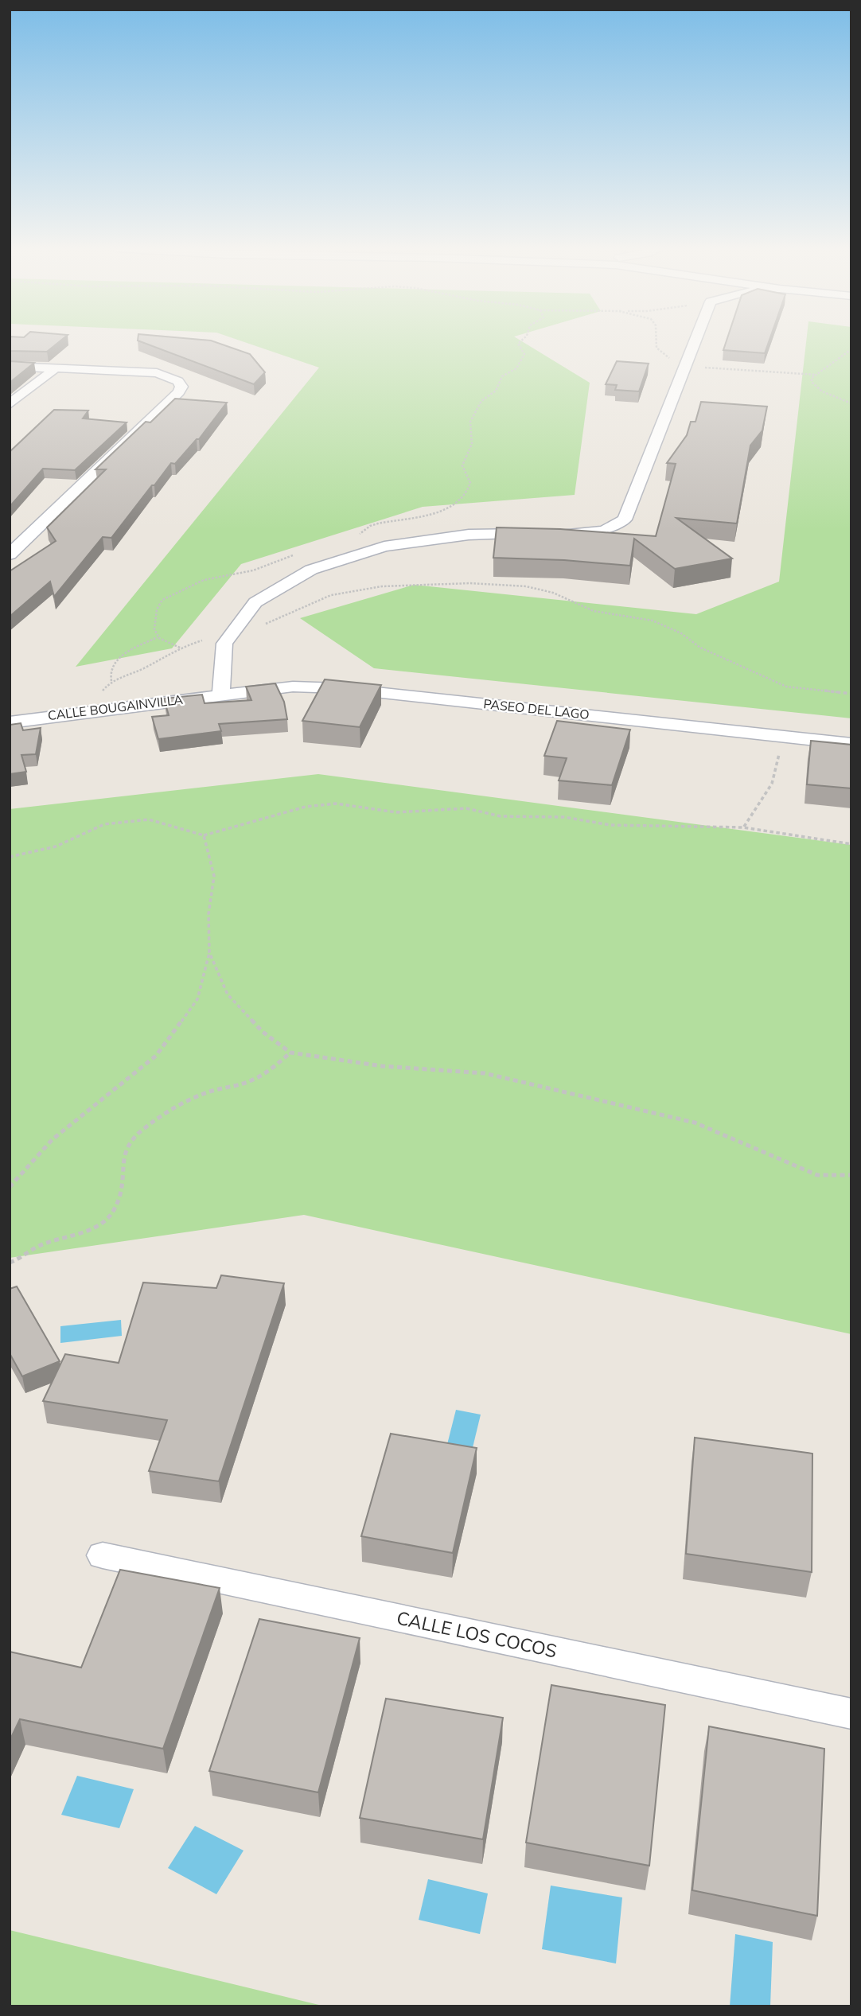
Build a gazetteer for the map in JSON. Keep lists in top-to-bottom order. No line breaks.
{"streets":{"street":["CALLE BOUGAINVILLA","PASEO DEL LAGO","CALLE LOS COCOS"]},"crossings":[["CALLE BOUGAINVILLA","PASEO DEL LAGO"]]}
